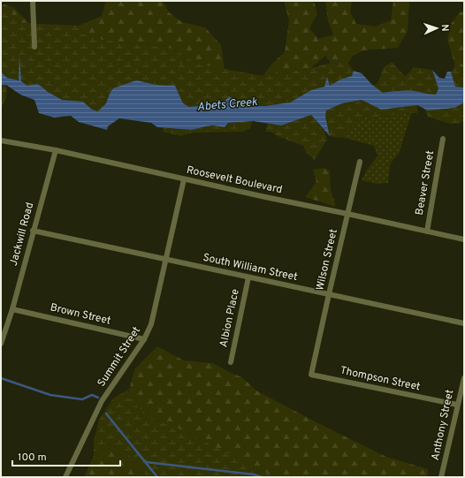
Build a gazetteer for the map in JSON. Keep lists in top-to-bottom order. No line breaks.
{"streets":{"street":["Roosevelt Boulevard","Beaver Street","Jackwill Road","Wilson Street","South William Street","Brown Street","Albion Place","Summit Street","Thompson Street","Anthony Street"]},"crossings":[["Roosevelt Boulevard","Beaver Street"],["Roosevelt Boulevard","Jackwill Road"],["Roosevelt Boulevard","Wilson Street"],["Roosevelt Boulevard","Summit Street"],["Jackwill Road","South William Street"],["Jackwill Road","Brown Street"],["Wilson Street","South William Street"],["Wilson Street","Thompson Street"],["South William Street","Albion Place"],["South William Street","Summit Street"],["Brown Street","Summit Street"],["Thompson Street","Anthony Street"]],"water":["Abets Creek"],"scale_bar":"100 m","north":"right"}
